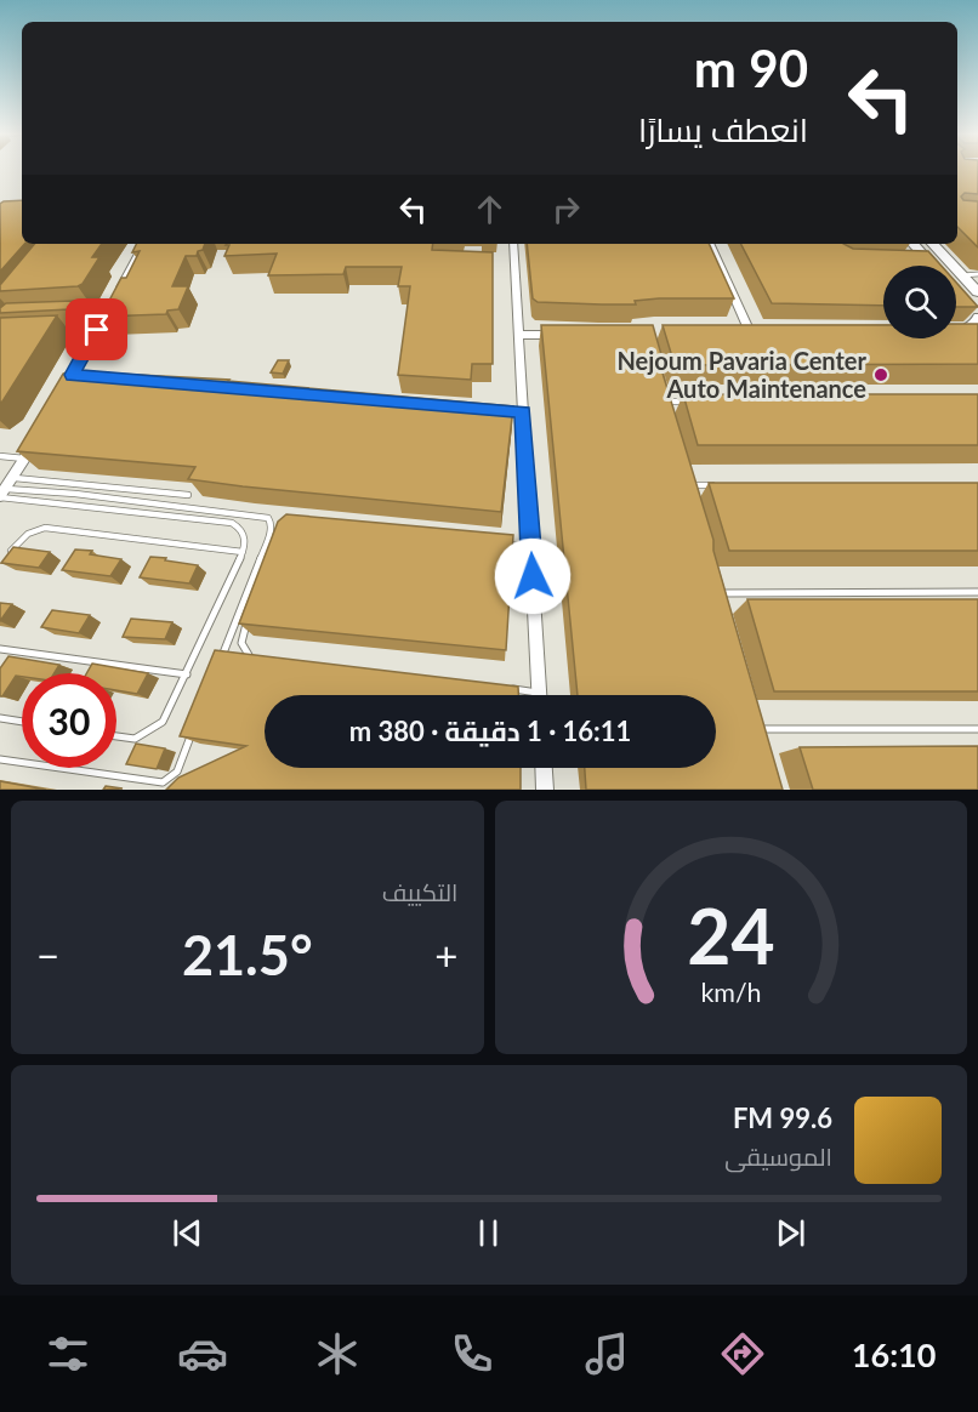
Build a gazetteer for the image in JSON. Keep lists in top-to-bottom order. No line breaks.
{"places":["Nejoum Pavaria Center Auto Maintenance"],"page":{"turn":["90 m","انعطف يسارًا"],"limit":"30","trip":"16:11 · 1 دقيقة · 380 m","tile":"التكييف","heat":["−","21.5°","+"],"song":["99.6 FM","الموسيقى"],"tabs":"16:10","gauge":["24","km/h"]}}
